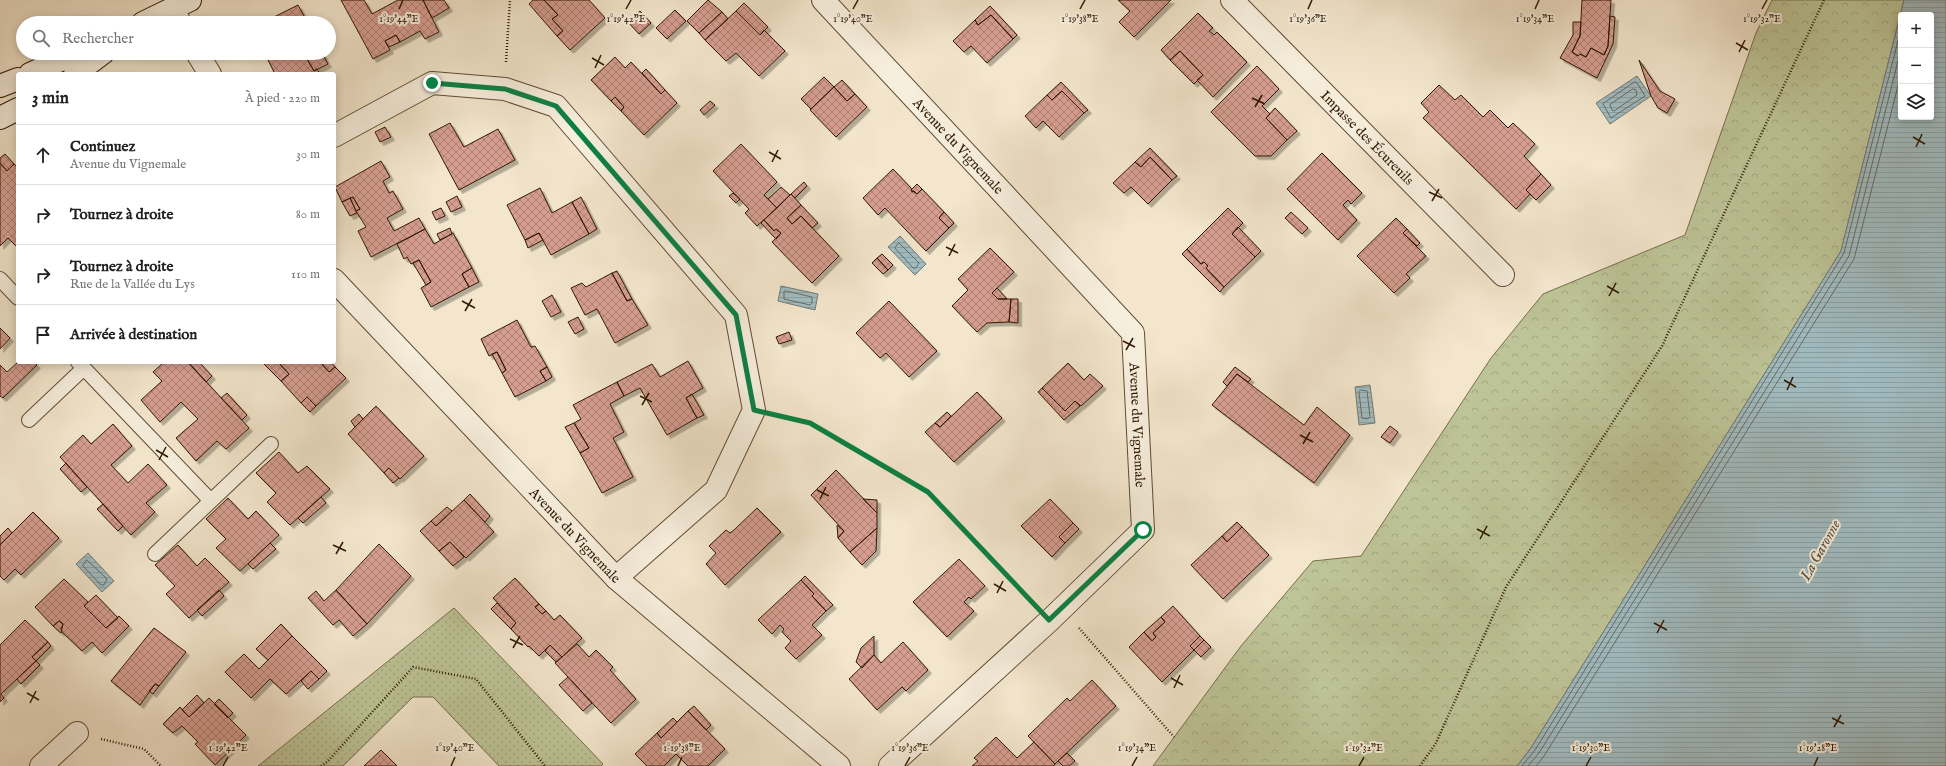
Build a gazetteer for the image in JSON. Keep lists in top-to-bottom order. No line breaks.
{"streets":{"street":["Impasse des Écureuils","Avenue du Vignemale"]},"water":["La Garonne"],"page":{"map_buttons":["+","−"],"search":"Rechercher","heading":["3 min","À pied · 220 m"],"list":[["Continuez","Avenue du Vignemale","30 m"],["Tournez à droite","80 m"],["Tournez à droite","Rue de la Vallée du Lys","110 m"],"Arrivée à destination"]},"coordinates":["1°19'44\"E","1°19'42\"E","1°19'40\"E","1°19'38\"E","1°19'36\"E","1°19'34\"E","1°19'32\"E","1°19'30\"E","1°19'28\"E"]}
